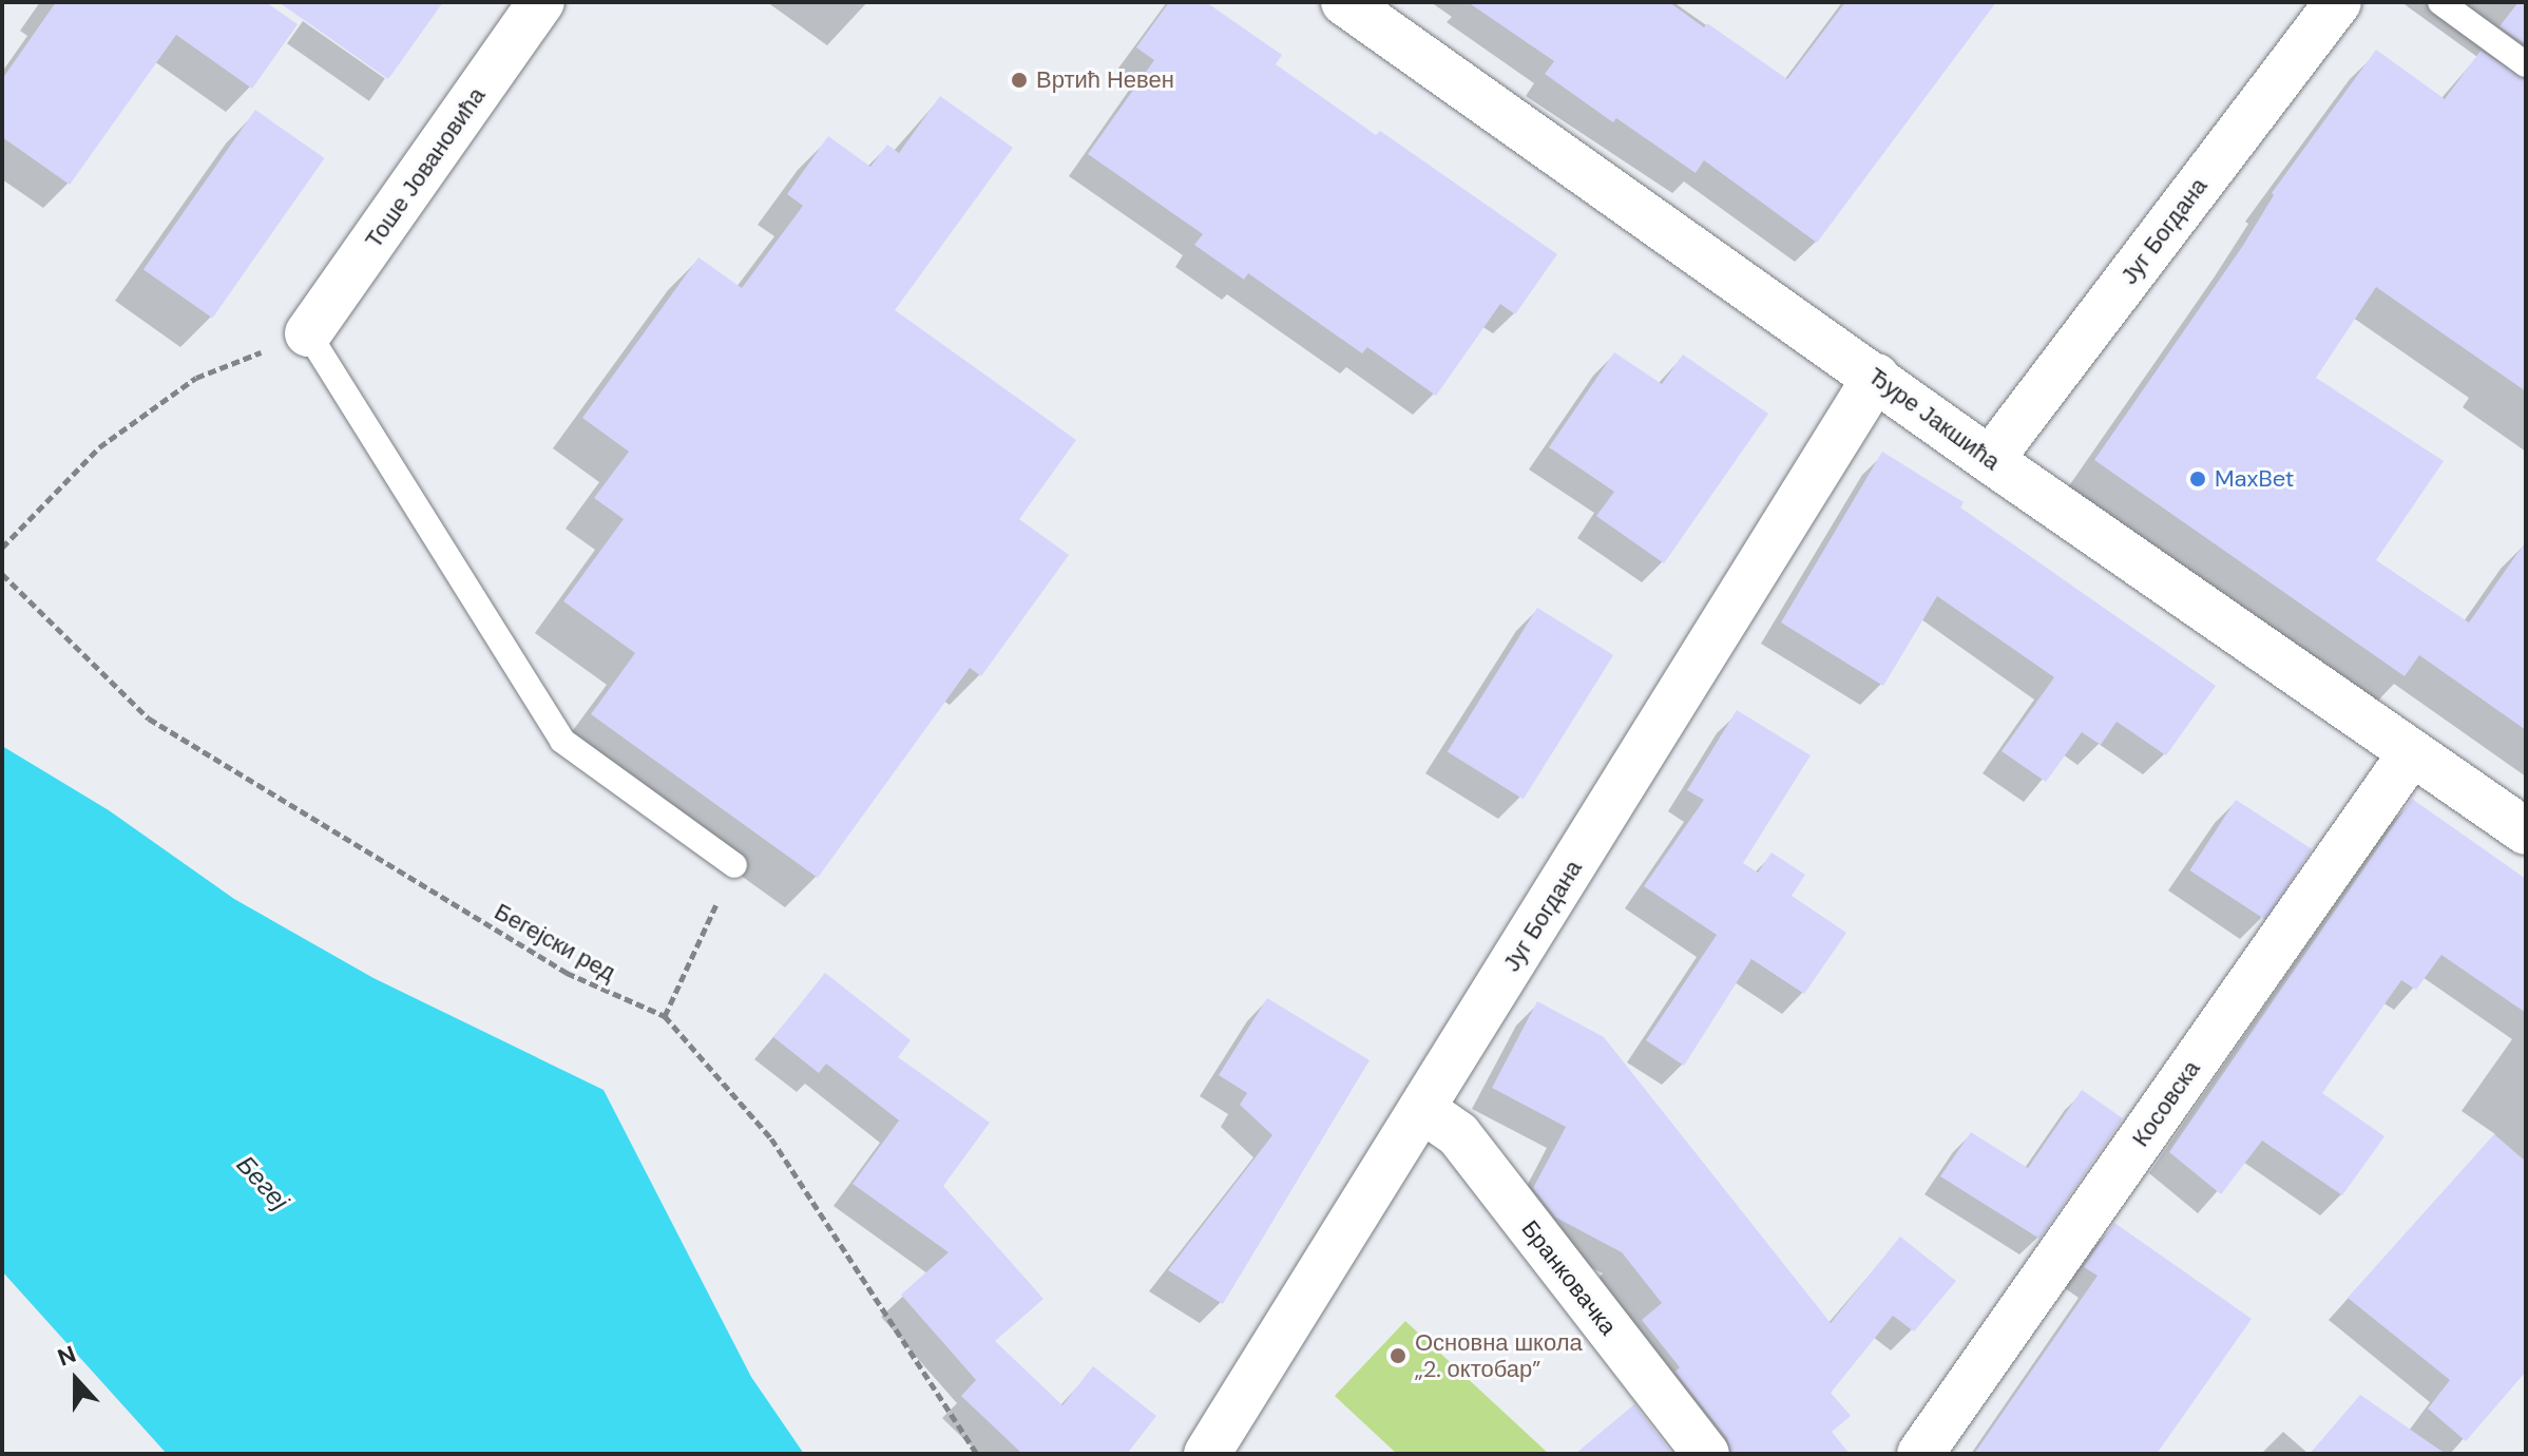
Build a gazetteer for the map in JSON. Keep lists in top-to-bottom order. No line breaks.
{"streets":{"street":["Тоше Јовановића","Југ Богдана","Ђуре Јакшића","Косовска","Бранковачка"],"path":["Бегејски ред"]},"crossings":[["Југ Богдана","Ђуре Јакшића"],["Југ Богдана","Бранковачка"],["Ђуре Јакшића","Косовска"]],"water":["Бегеј"],"places":["Вртић Невен","MaxBet","Основна школа „2. октобар”"],"north":"top"}
